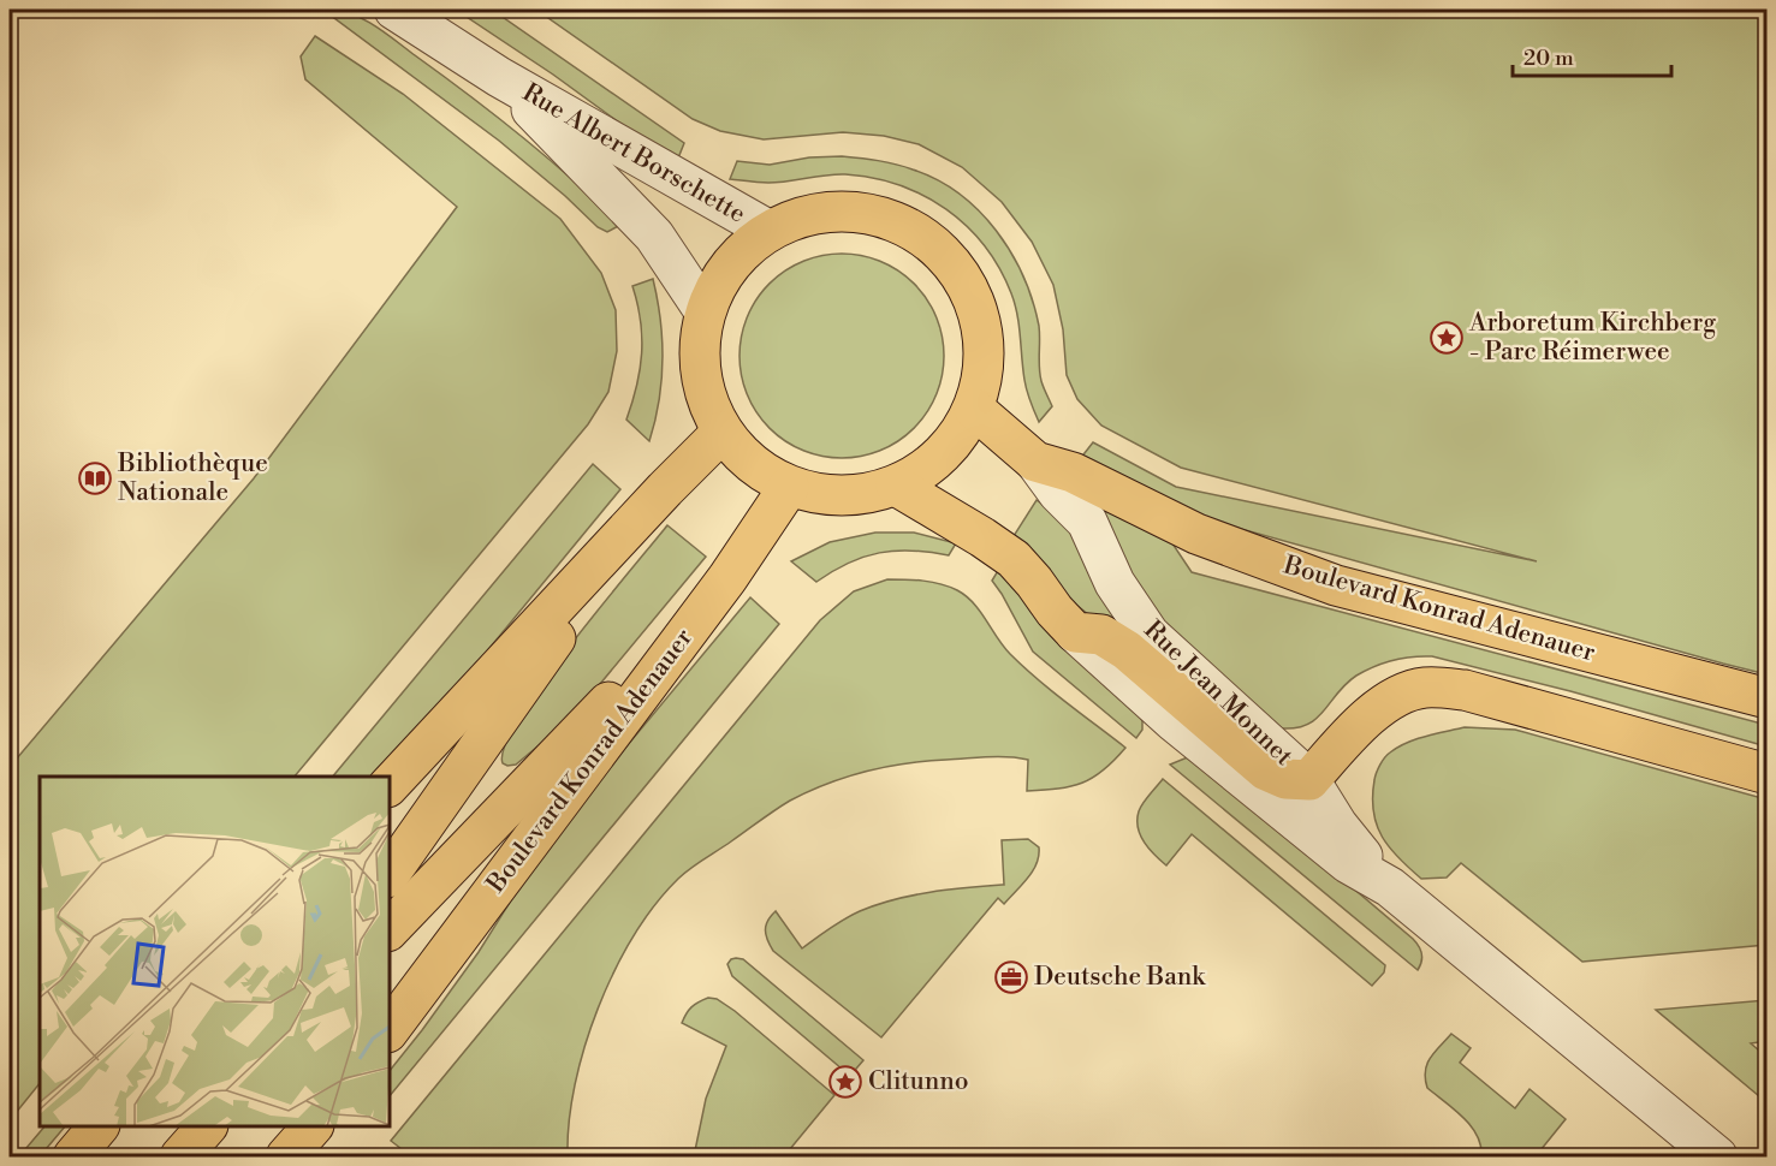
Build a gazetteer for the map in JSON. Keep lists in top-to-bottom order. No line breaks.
{"streets":{"main road":["Boulevard Konrad Adenauer","Rue Jean Monnet"],"street":["Rue Albert Borschette"]},"crossings":[["Boulevard Konrad Adenauer","Rue Jean Monnet"]],"places":{"place":["Arboretum Kirchberg - Parc Réimerwee","Clitunno"],"library":["Bibliothèque Nationale"],"office":["Deutsche Bank"]},"scale_bar":"20 m"}
